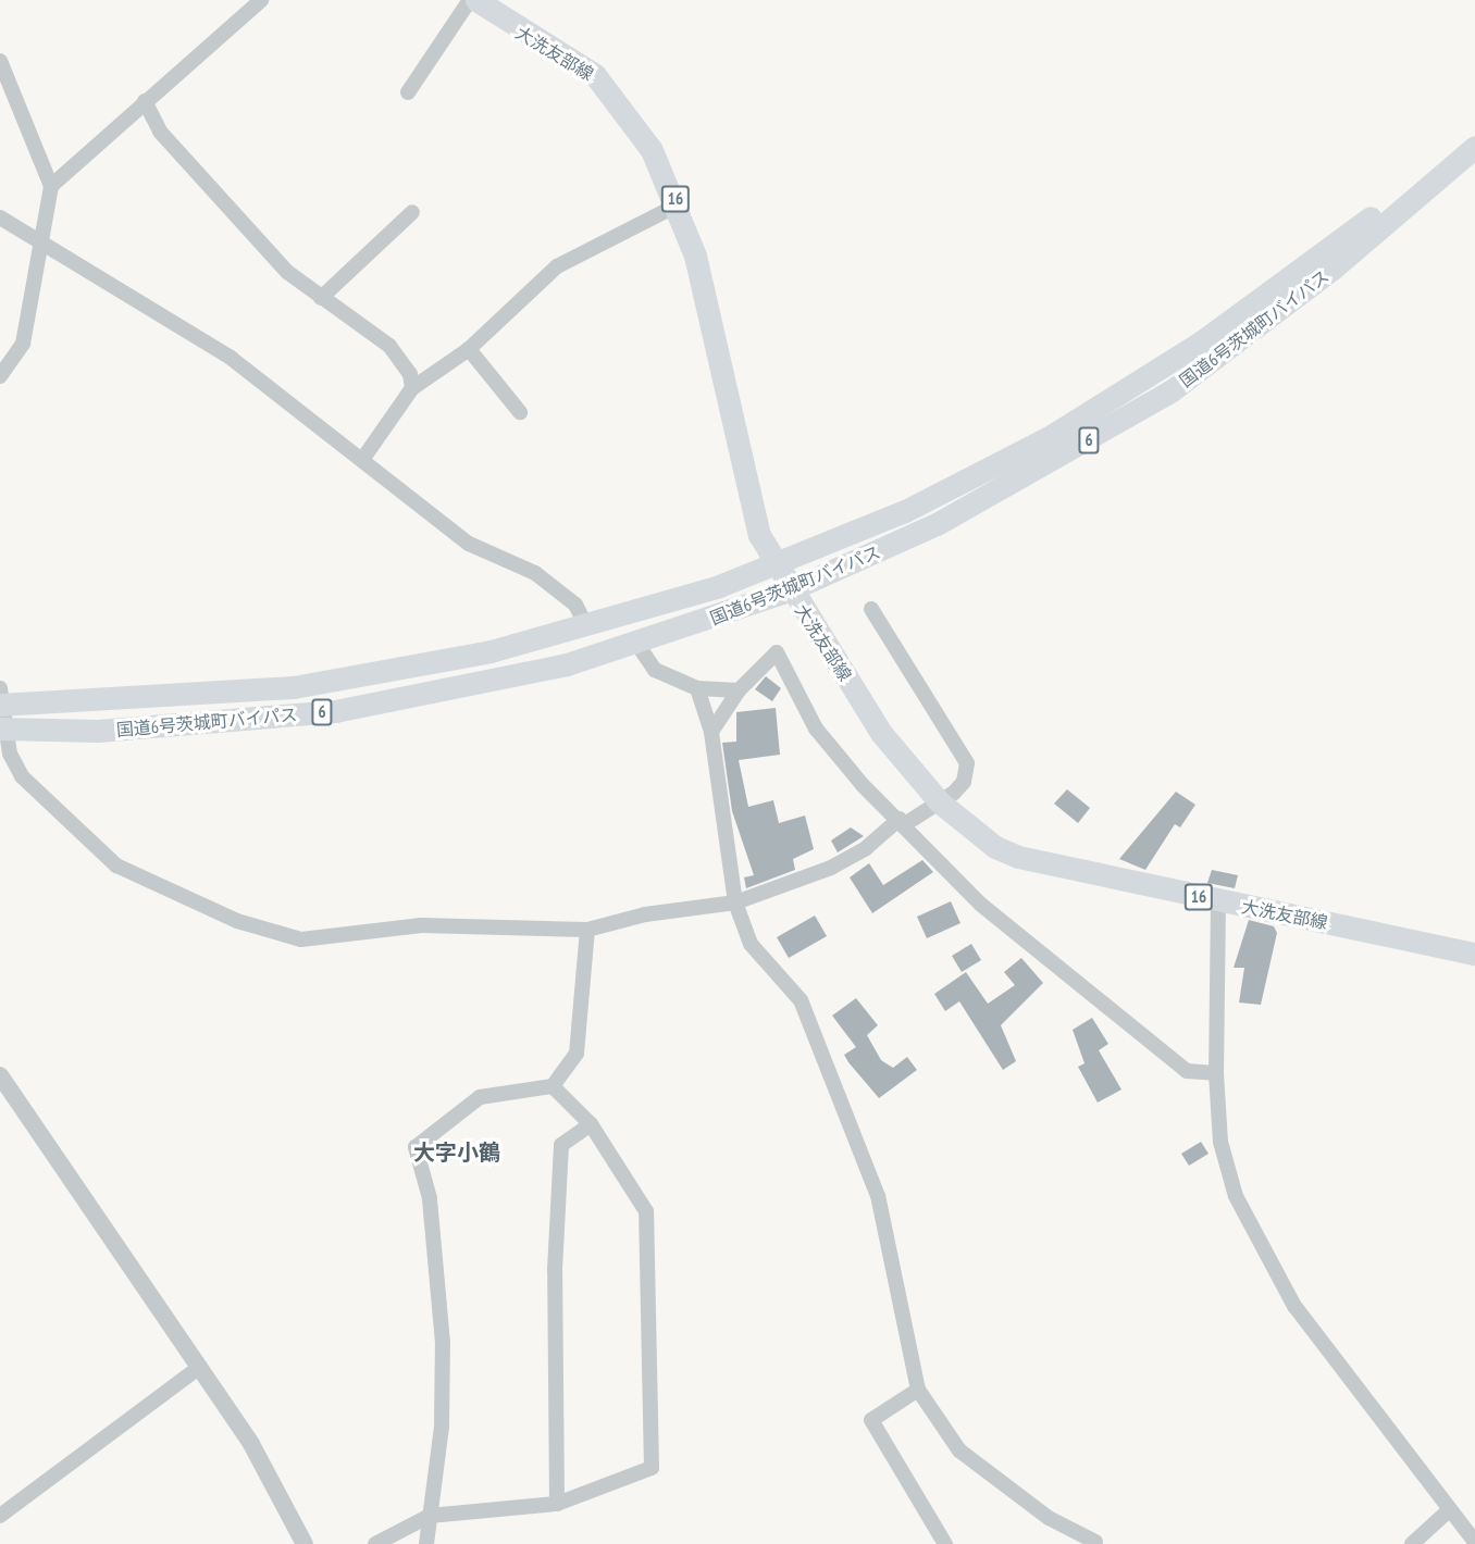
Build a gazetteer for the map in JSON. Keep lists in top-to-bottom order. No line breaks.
{"streets":{"main road":["大洗友部線","16","国道6号茨城町バイパス","6"]},"crossings":[["大洗友部線","国道6号茨城町バイパス"]],"districts":["大字小鶴"]}
